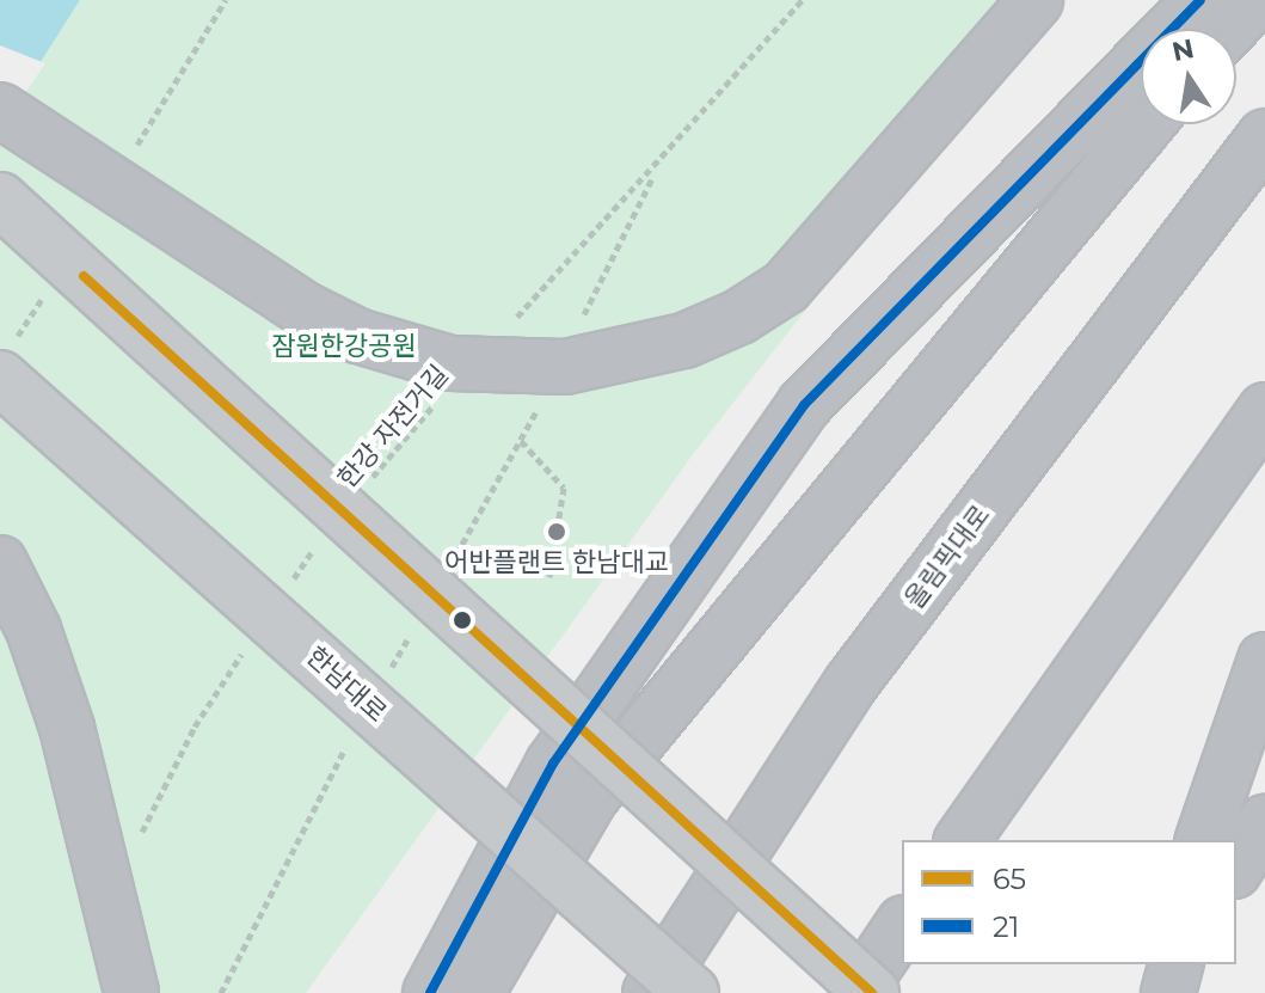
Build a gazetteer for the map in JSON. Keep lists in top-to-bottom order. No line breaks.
{"streets":{"highway":["올림픽대로"],"main road":["한남대로"],"path":["한강 자전거길"]},"parks":["잠원한강공원"],"places":["어반플랜트 한남대교"],"lines":["transit line 21","transit line 65"],"legend":["65","21"],"north":"top"}
